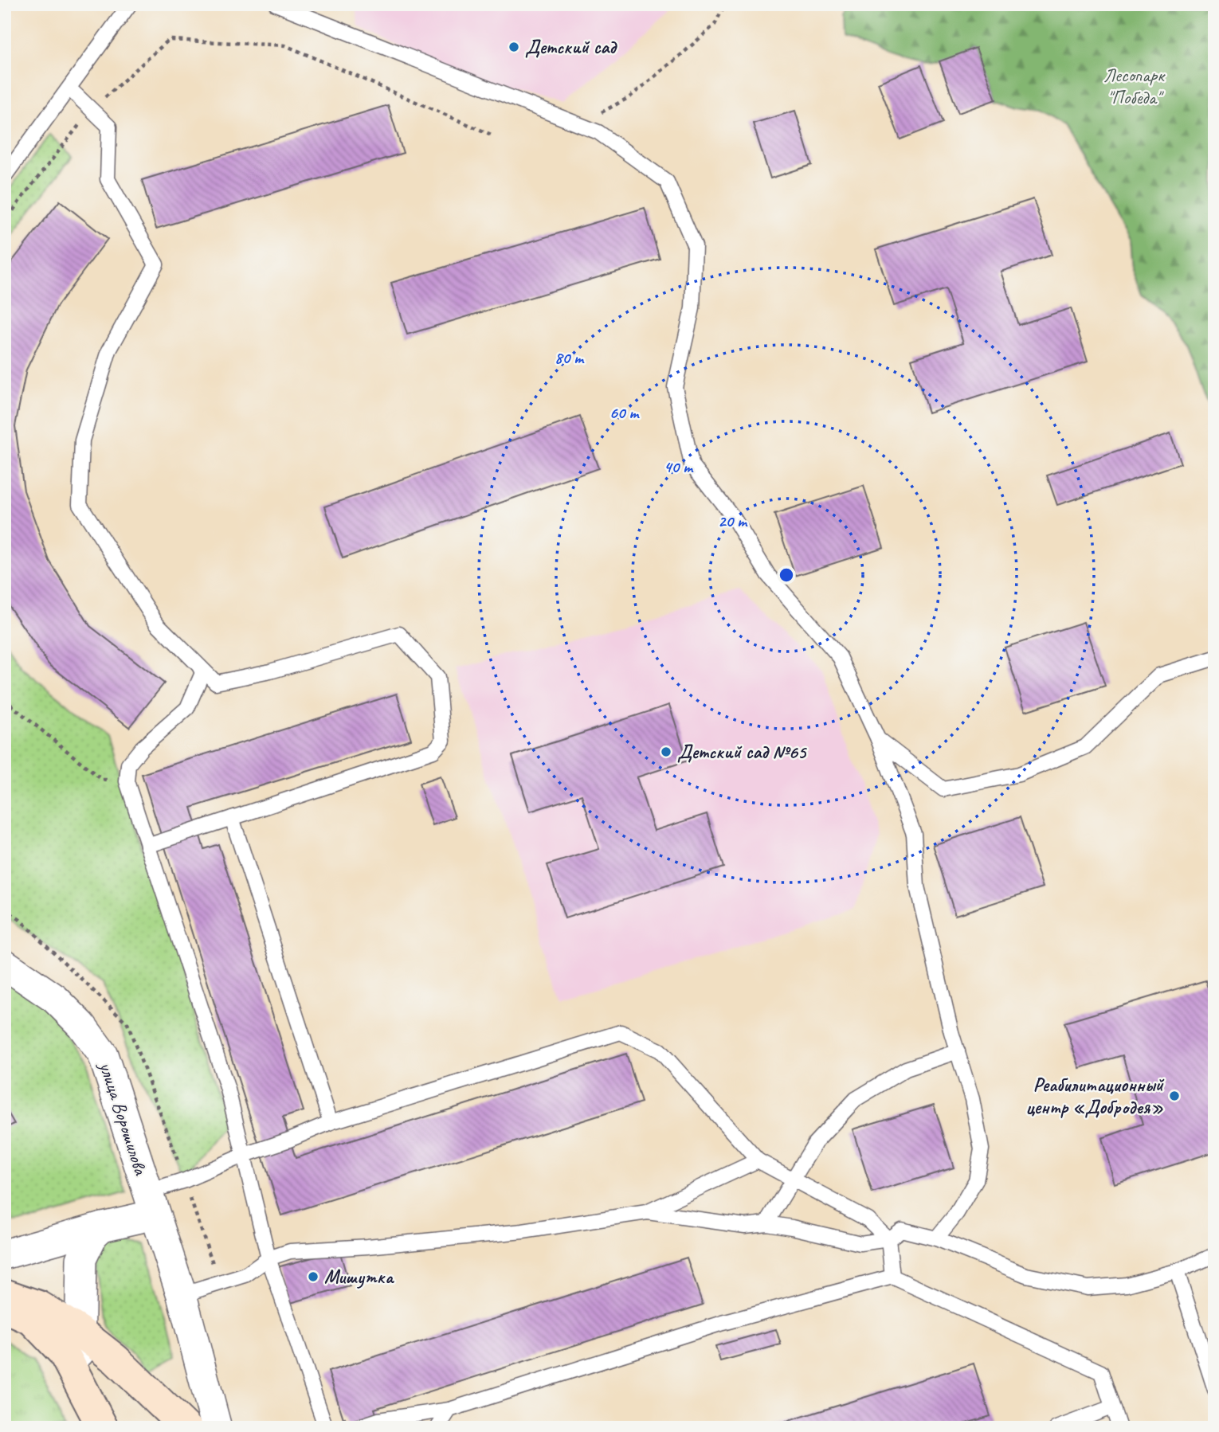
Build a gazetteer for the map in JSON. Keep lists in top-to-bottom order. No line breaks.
{"streets":{"street":["улица Ворошилова"]},"parks":["Лесопарк \"Победа\""],"places":["Детский сад","Детский сад №65","Реабилитационный центр «Добродея»","Мишутка"],"rings":["80 m","60 m","40 m","20 m"]}
